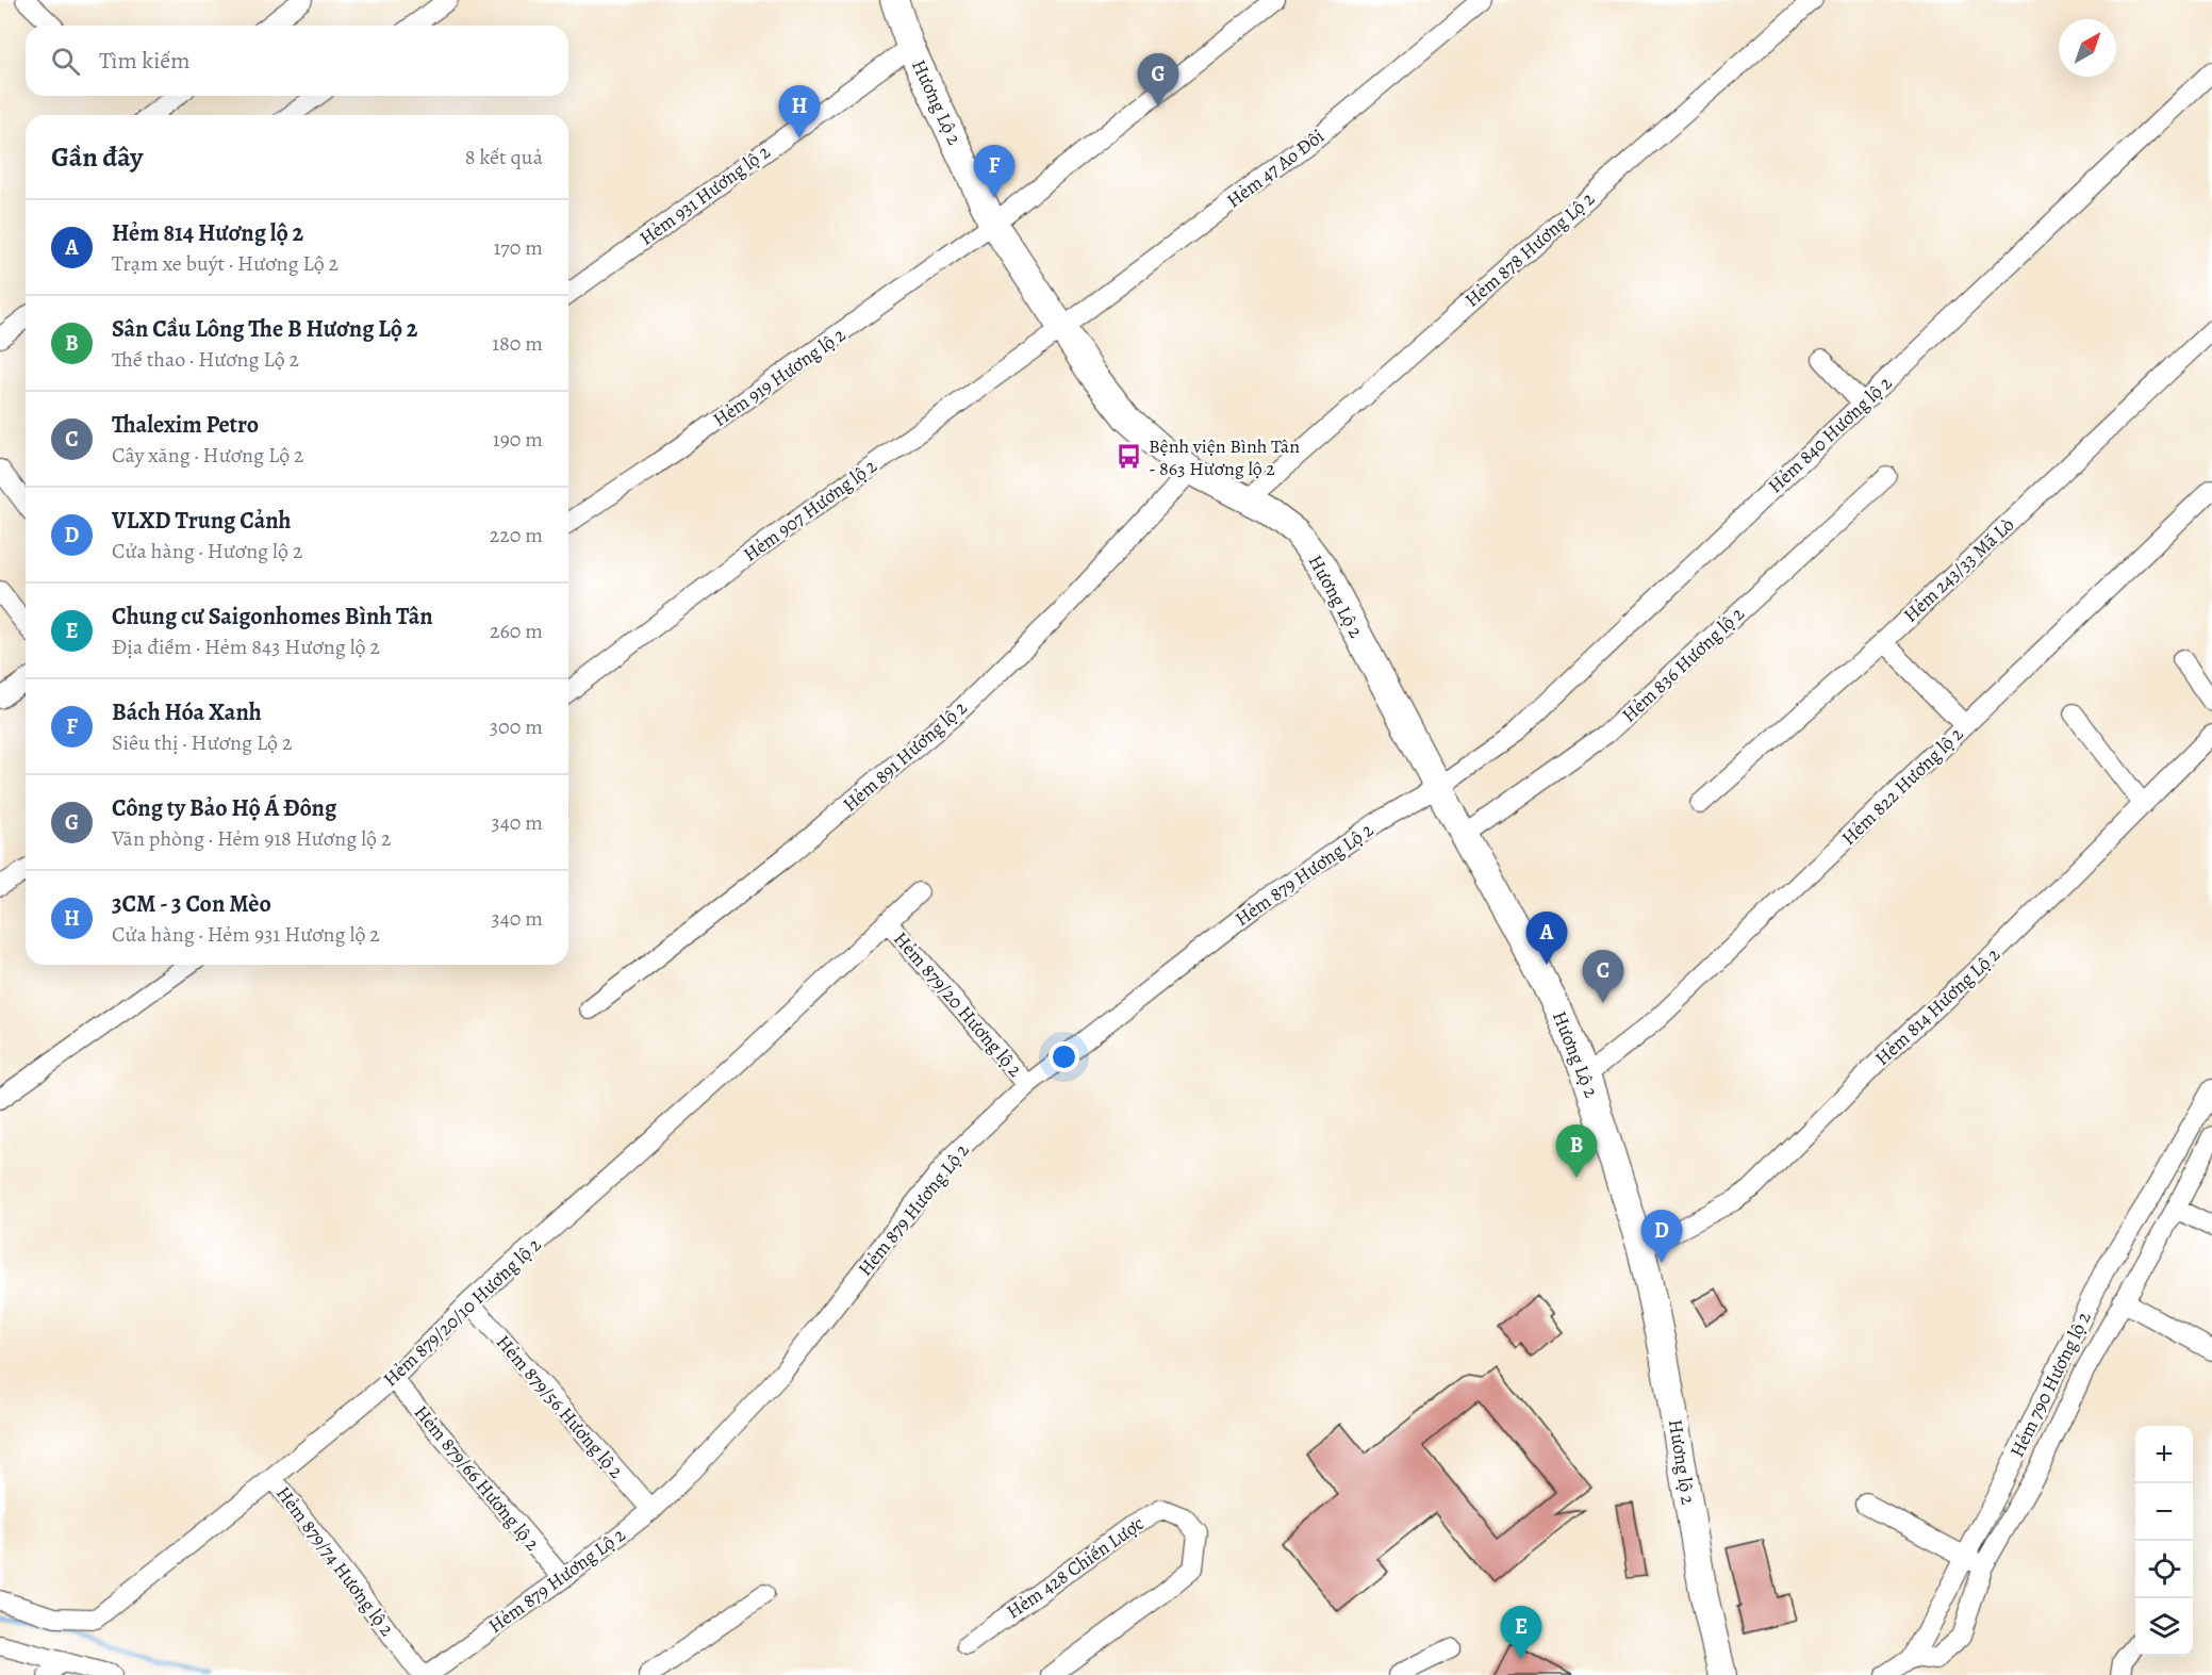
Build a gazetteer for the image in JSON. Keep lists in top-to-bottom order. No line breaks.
{"streets":{"main road":["Hương Lộ 2","Hương lộ 2"],"street":["Hẻm 47 Ao Đôi","Hẻm 931 Hương lộ 2","Hẻm 878 Hương Lộ 2","Hẻm 919 Hương lộ 2","Hẻm 840 Hương lộ 2","Hẻm 907 Hương lộ 2","Hẻm 243/33 Mã Lò","Hẻm 836 Hương lộ 2","Hẻm 891 Hương lộ 2","Hẻm 822 Hương lộ 2","Hẻm 879 Hương Lộ 2","Hẻm 879/20 Hương lộ 2","Hẻm 814 Hương Lộ 2","Hẻm 879/20/10 Hương lộ 2","Hẻm 790 Hương lộ 2","Hẻm 879/56 Hương lộ 2","Hẻm 879/66 Hương lộ 2","Hẻm 879/74 Hương lộ 2","Hẻm 428 Chiến Lược"]},"crossings":[["Hương Lộ 2","Hẻm 47 Ao Đôi"],["Hương Lộ 2","Hẻm 931 Hương lộ 2"],["Hương Lộ 2","Hẻm 878 Hương Lộ 2"],["Hương Lộ 2","Hẻm 919 Hương lộ 2"],["Hương Lộ 2","Hẻm 840 Hương lộ 2"],["Hương Lộ 2","Hẻm 907 Hương lộ 2"],["Hương Lộ 2","Hẻm 836 Hương lộ 2"],["Hương Lộ 2","Hẻm 891 Hương lộ 2"],["Hương Lộ 2","Hẻm 822 Hương lộ 2"],["Hương Lộ 2","Hẻm 879 Hương Lộ 2"],["Hương Lộ 2","Hẻm 814 Hương Lộ 2"],["Hương Lộ 2","Hương lộ 2"],["Hẻm 47 Ao Đôi","Hẻm 907 Hương lộ 2"],["Hẻm 840 Hương lộ 2","Hẻm 879 Hương Lộ 2"],["Hẻm 879 Hương Lộ 2","Hẻm 879/20 Hương lộ 2"],["Hẻm 879 Hương Lộ 2","Hẻm 879/56 Hương lộ 2"],["Hẻm 879 Hương Lộ 2","Hẻm 879/66 Hương lộ 2"],["Hẻm 879/20 Hương lộ 2","Hẻm 879/20/10 Hương lộ 2"],["Hẻm 814 Hương Lộ 2","Hương lộ 2"],["Hẻm 879/20/10 Hương lộ 2","Hẻm 879/56 Hương lộ 2"],["Hẻm 879/20/10 Hương lộ 2","Hẻm 879/66 Hương lộ 2"],["Hẻm 879/20/10 Hương lộ 2","Hẻm 879/74 Hương lộ 2"]],"places":{"bus stop":["Bệnh viện Bình Tân - 863 Hương lộ 2"]},"north":"top right","page":{"search":"Tìm kiếm","pins":["G","H","F","A","C","B","D","E"],"heading":["Gần đây","8 kết quả"],"list":[{"mark":"A","name":"Hẻm 814 Hương lộ 2","note":"Trạm xe buýt · Hương Lộ 2","value":"170 m"},{"mark":"B","name":"Sân Cầu Lông The B Hương Lộ 2","note":"Thể thao · Hương Lộ 2","value":"180 m"},{"mark":"C","name":"Thalexim Petro","note":"Cây xăng · Hương Lộ 2","value":"190 m"},{"mark":"D","name":"VLXD Trung Cảnh","note":"Cửa hàng · Hương lộ 2","value":"220 m"},{"mark":"E","name":"Chung cư Saigonhomes Bình Tân","note":"Địa điểm · Hẻm 843 Hương lộ 2","value":"260 m"},{"mark":"F","name":"Bách Hóa Xanh","note":"Siêu thị · Hương Lộ 2","value":"300 m"},{"mark":"G","name":"Công ty Bảo Hộ Á Đông","note":"Văn phòng · Hẻm 918 Hương lộ 2","value":"340 m"},{"mark":"H","name":"3CM - 3 Con Mèo","note":"Cửa hàng · Hẻm 931 Hương lộ 2","value":"340 m"}],"map_buttons":["+","−"]}}
